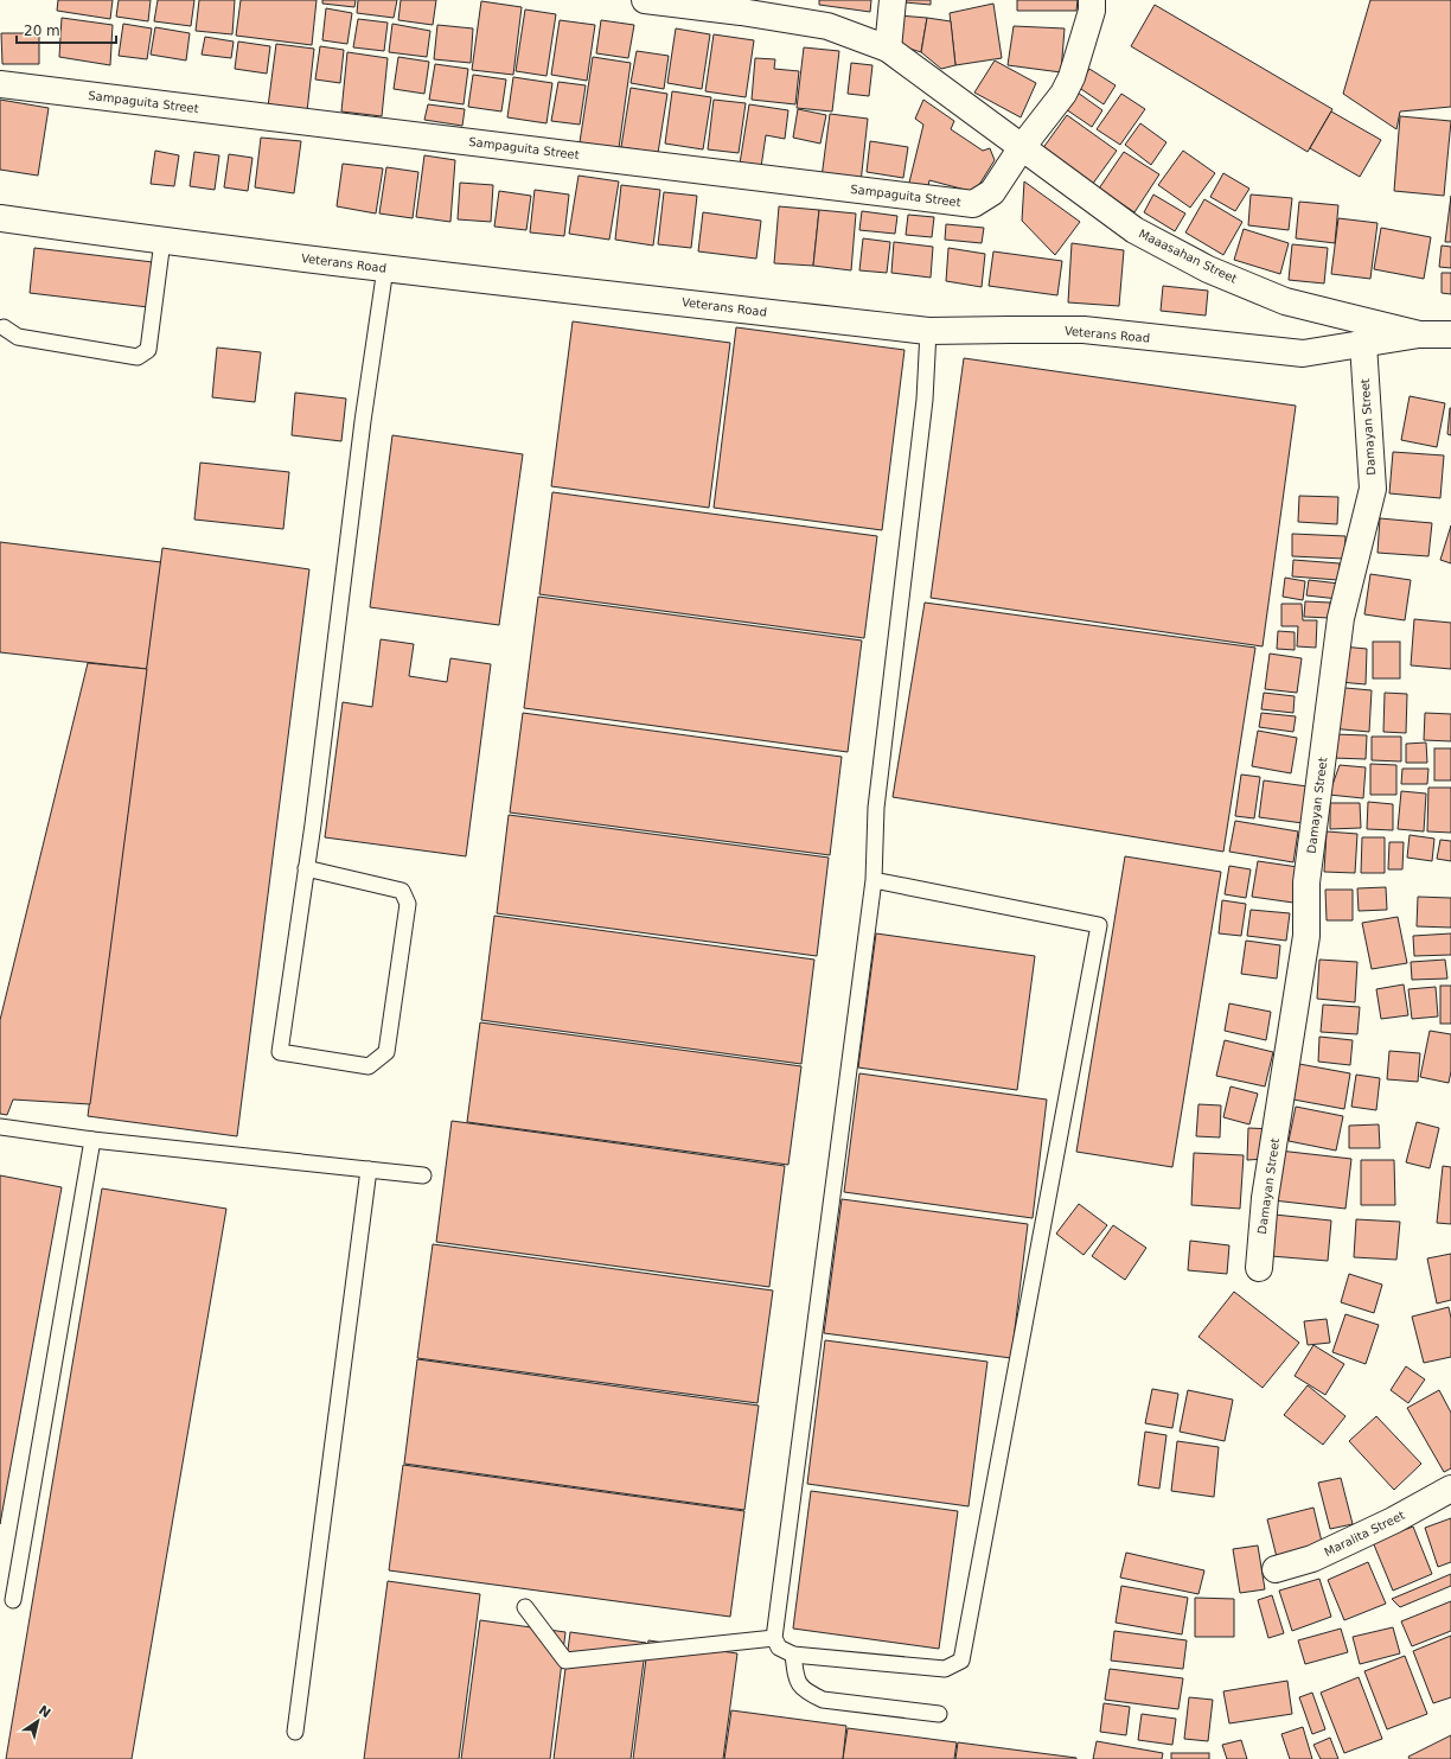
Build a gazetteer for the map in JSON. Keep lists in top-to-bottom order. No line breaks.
{"streets":{"street":["Sampaguita Street","Maaasahan Street","Veterans Road","Damayan Street","Maralita Street"]},"crossings":[["Sampaguita Street","Maaasahan Street"],["Maaasahan Street","Veterans Road"],["Veterans Road","Damayan Street"]],"scale_bar":"20 m","north":"top right"}
